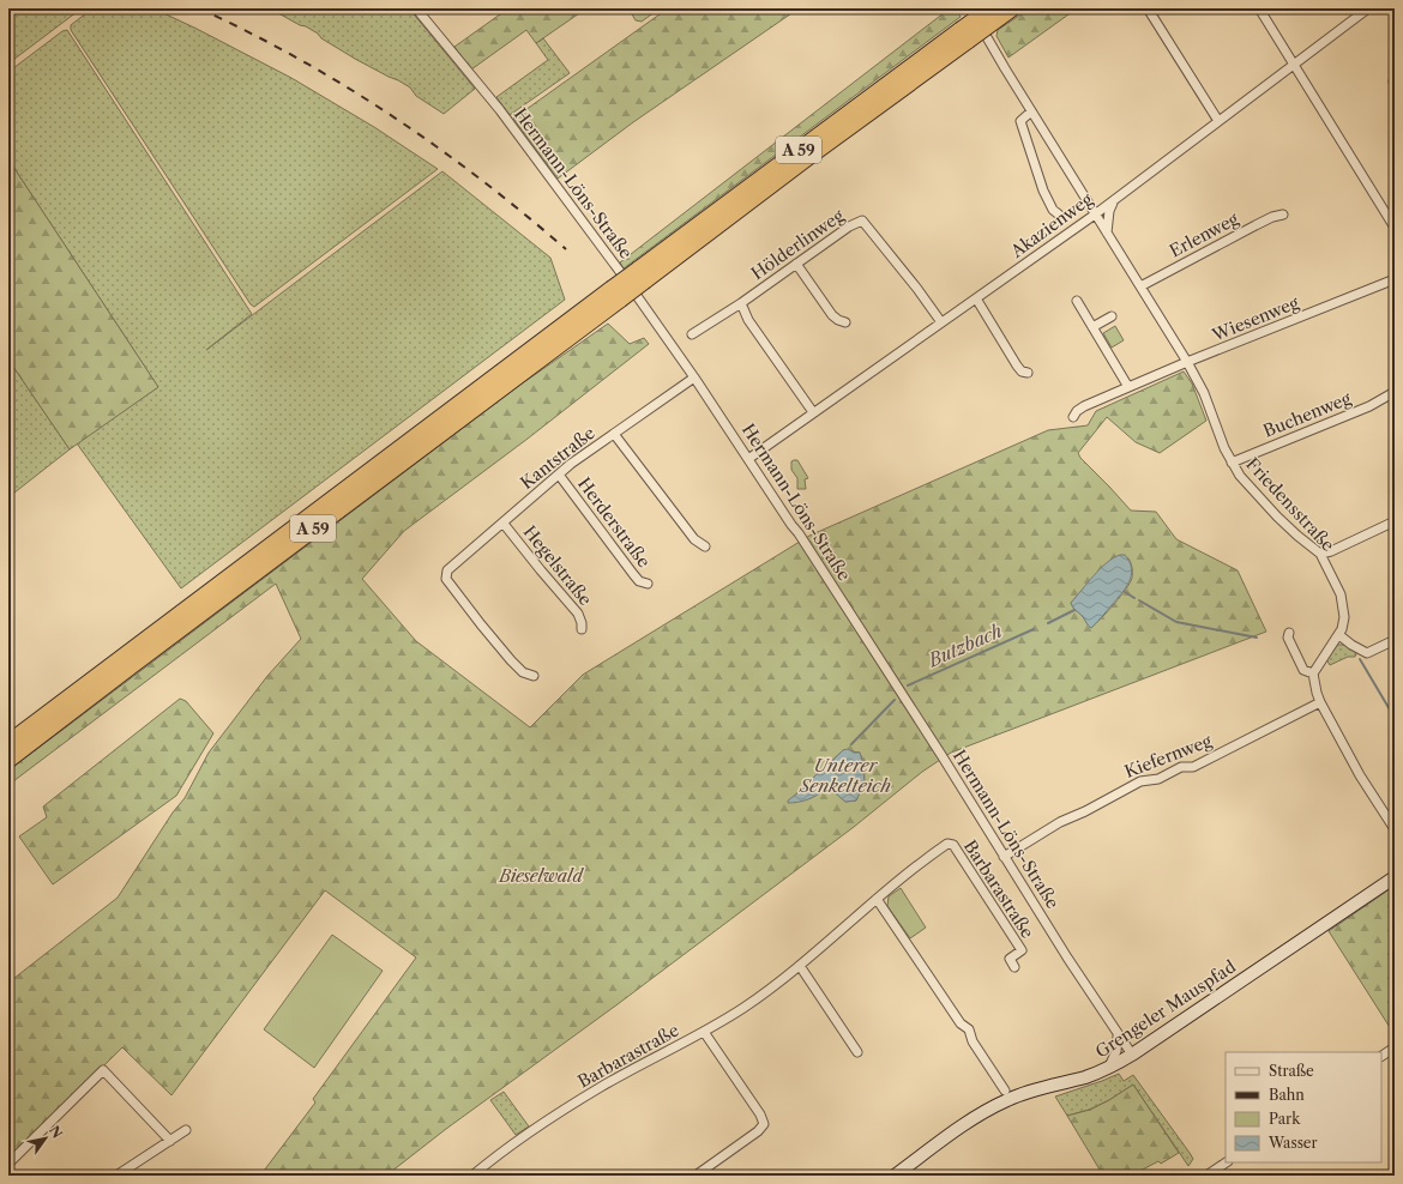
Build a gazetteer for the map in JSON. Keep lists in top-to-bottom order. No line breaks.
{"streets":{"highway":["A 59"],"main road":["Grengeler Mauspfad"],"street":["Hermann-Löns-Straße","Akazienweg","Erlenweg","Hölderlinweg","Wiesenweg","Buchenweg","Kantstraße","Friedensstraße","Herderstraße","Hegelstraße","Kiefernweg","Barbarastraße"]},"crossings":[["Hermann-Löns-Straße","Akazienweg"],["Hermann-Löns-Straße","Kantstraße"],["Hermann-Löns-Straße","Kiefernweg"],["Hermann-Löns-Straße","Grengeler Mauspfad"],["Akazienweg","Hölderlinweg"],["Akazienweg","Friedensstraße"],["Erlenweg","Friedensstraße"],["Wiesenweg","Friedensstraße"],["Buchenweg","Friedensstraße"],["Kantstraße","Herderstraße"],["Kantstraße","Hegelstraße"]],"water":["Butzbach","Unterer Senkelteich"],"parks":["Bieselwald"],"legend":["Straße","Bahn","Park","Wasser"],"north":"top right"}
